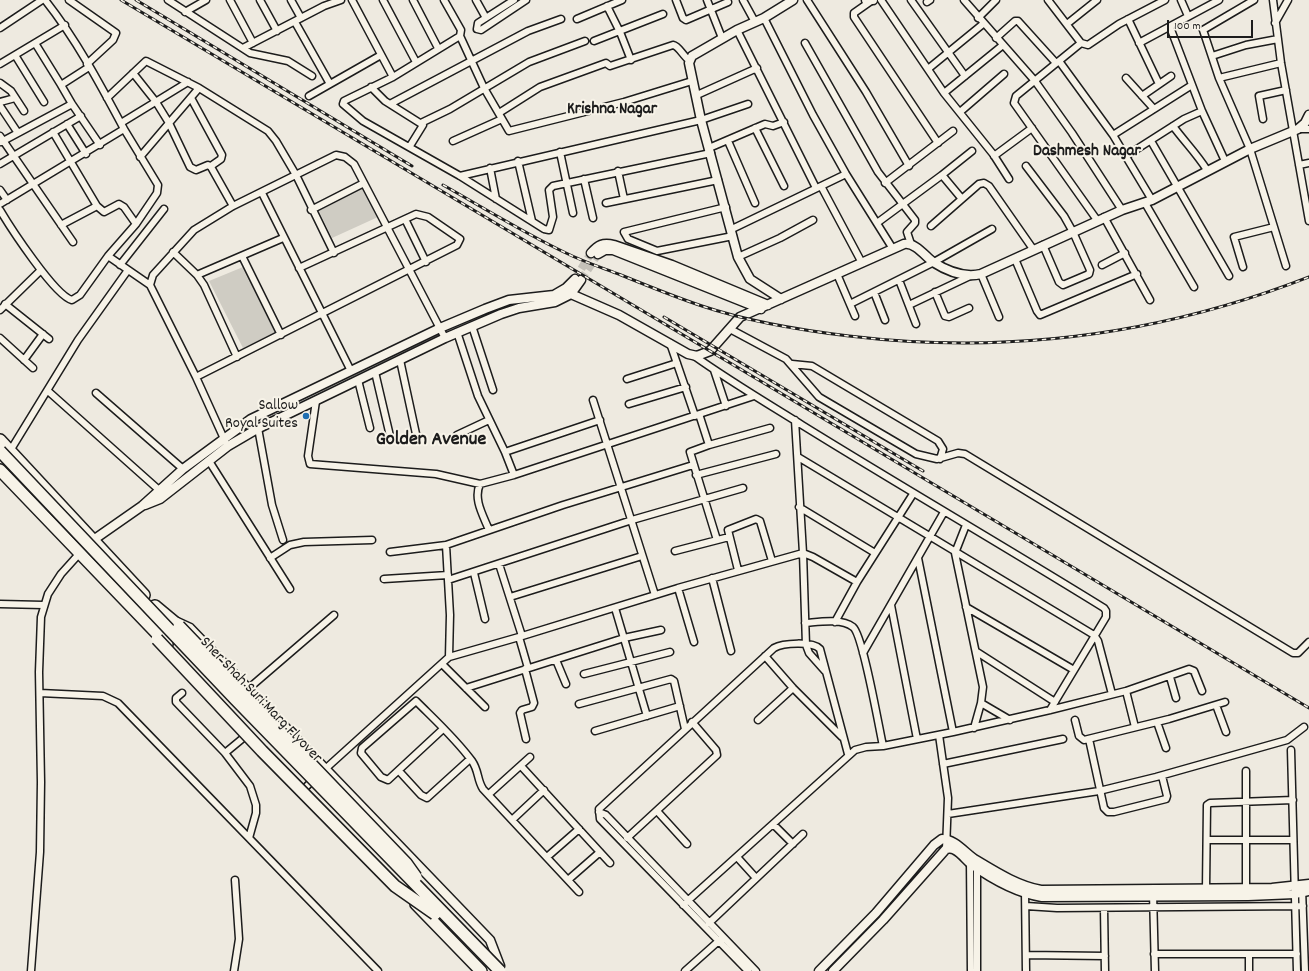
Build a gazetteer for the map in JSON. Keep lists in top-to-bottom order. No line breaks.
{"streets":{"highway":["Sher Shah Suri Marg Flyover"]},"districts":["Krishna Nagar","Dashmesh Nagar","Golden Avenue"],"places":["Sallow Royal Suites"],"scale_bar":"100 m"}
